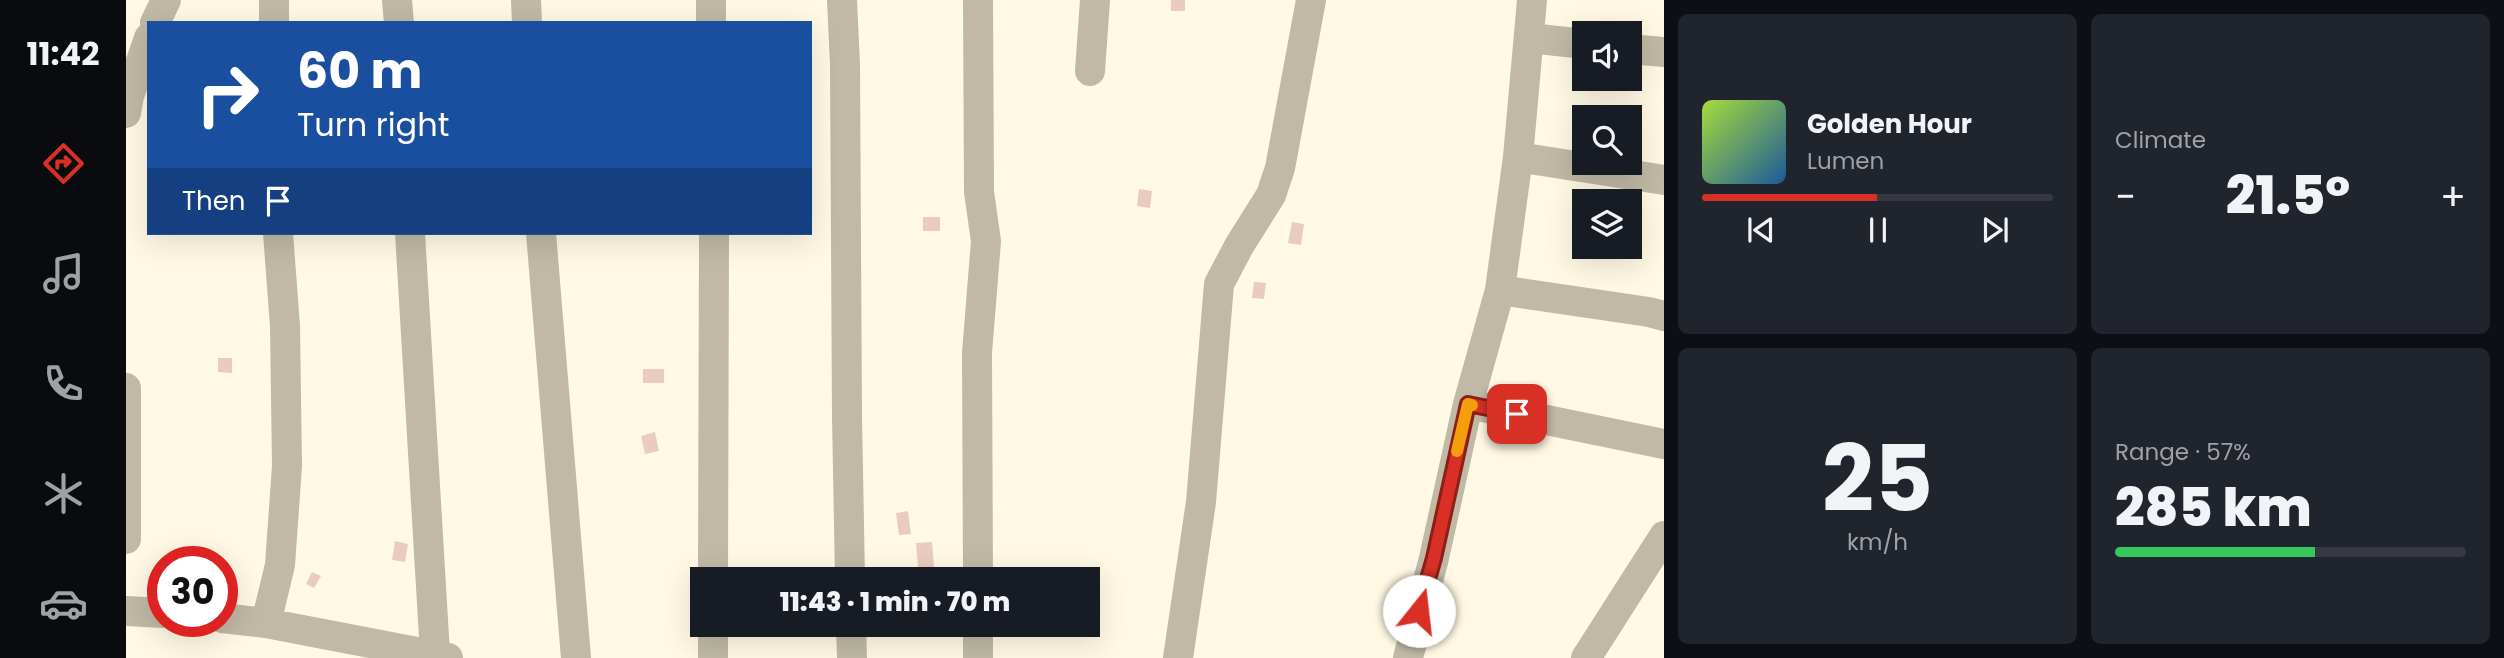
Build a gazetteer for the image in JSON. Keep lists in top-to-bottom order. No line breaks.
{"page":{"tabs":"11:42","tile":["Climate",["25","km/h"],["Range · 57%","285 km"]],"turn":["60 m","Turn right"],"song":["Golden Hour","Lumen"],"heat":["−","21.5°","+"],"then":"Then","limit":"30","trip":"11:43 · 1 min · 70 m"}}
